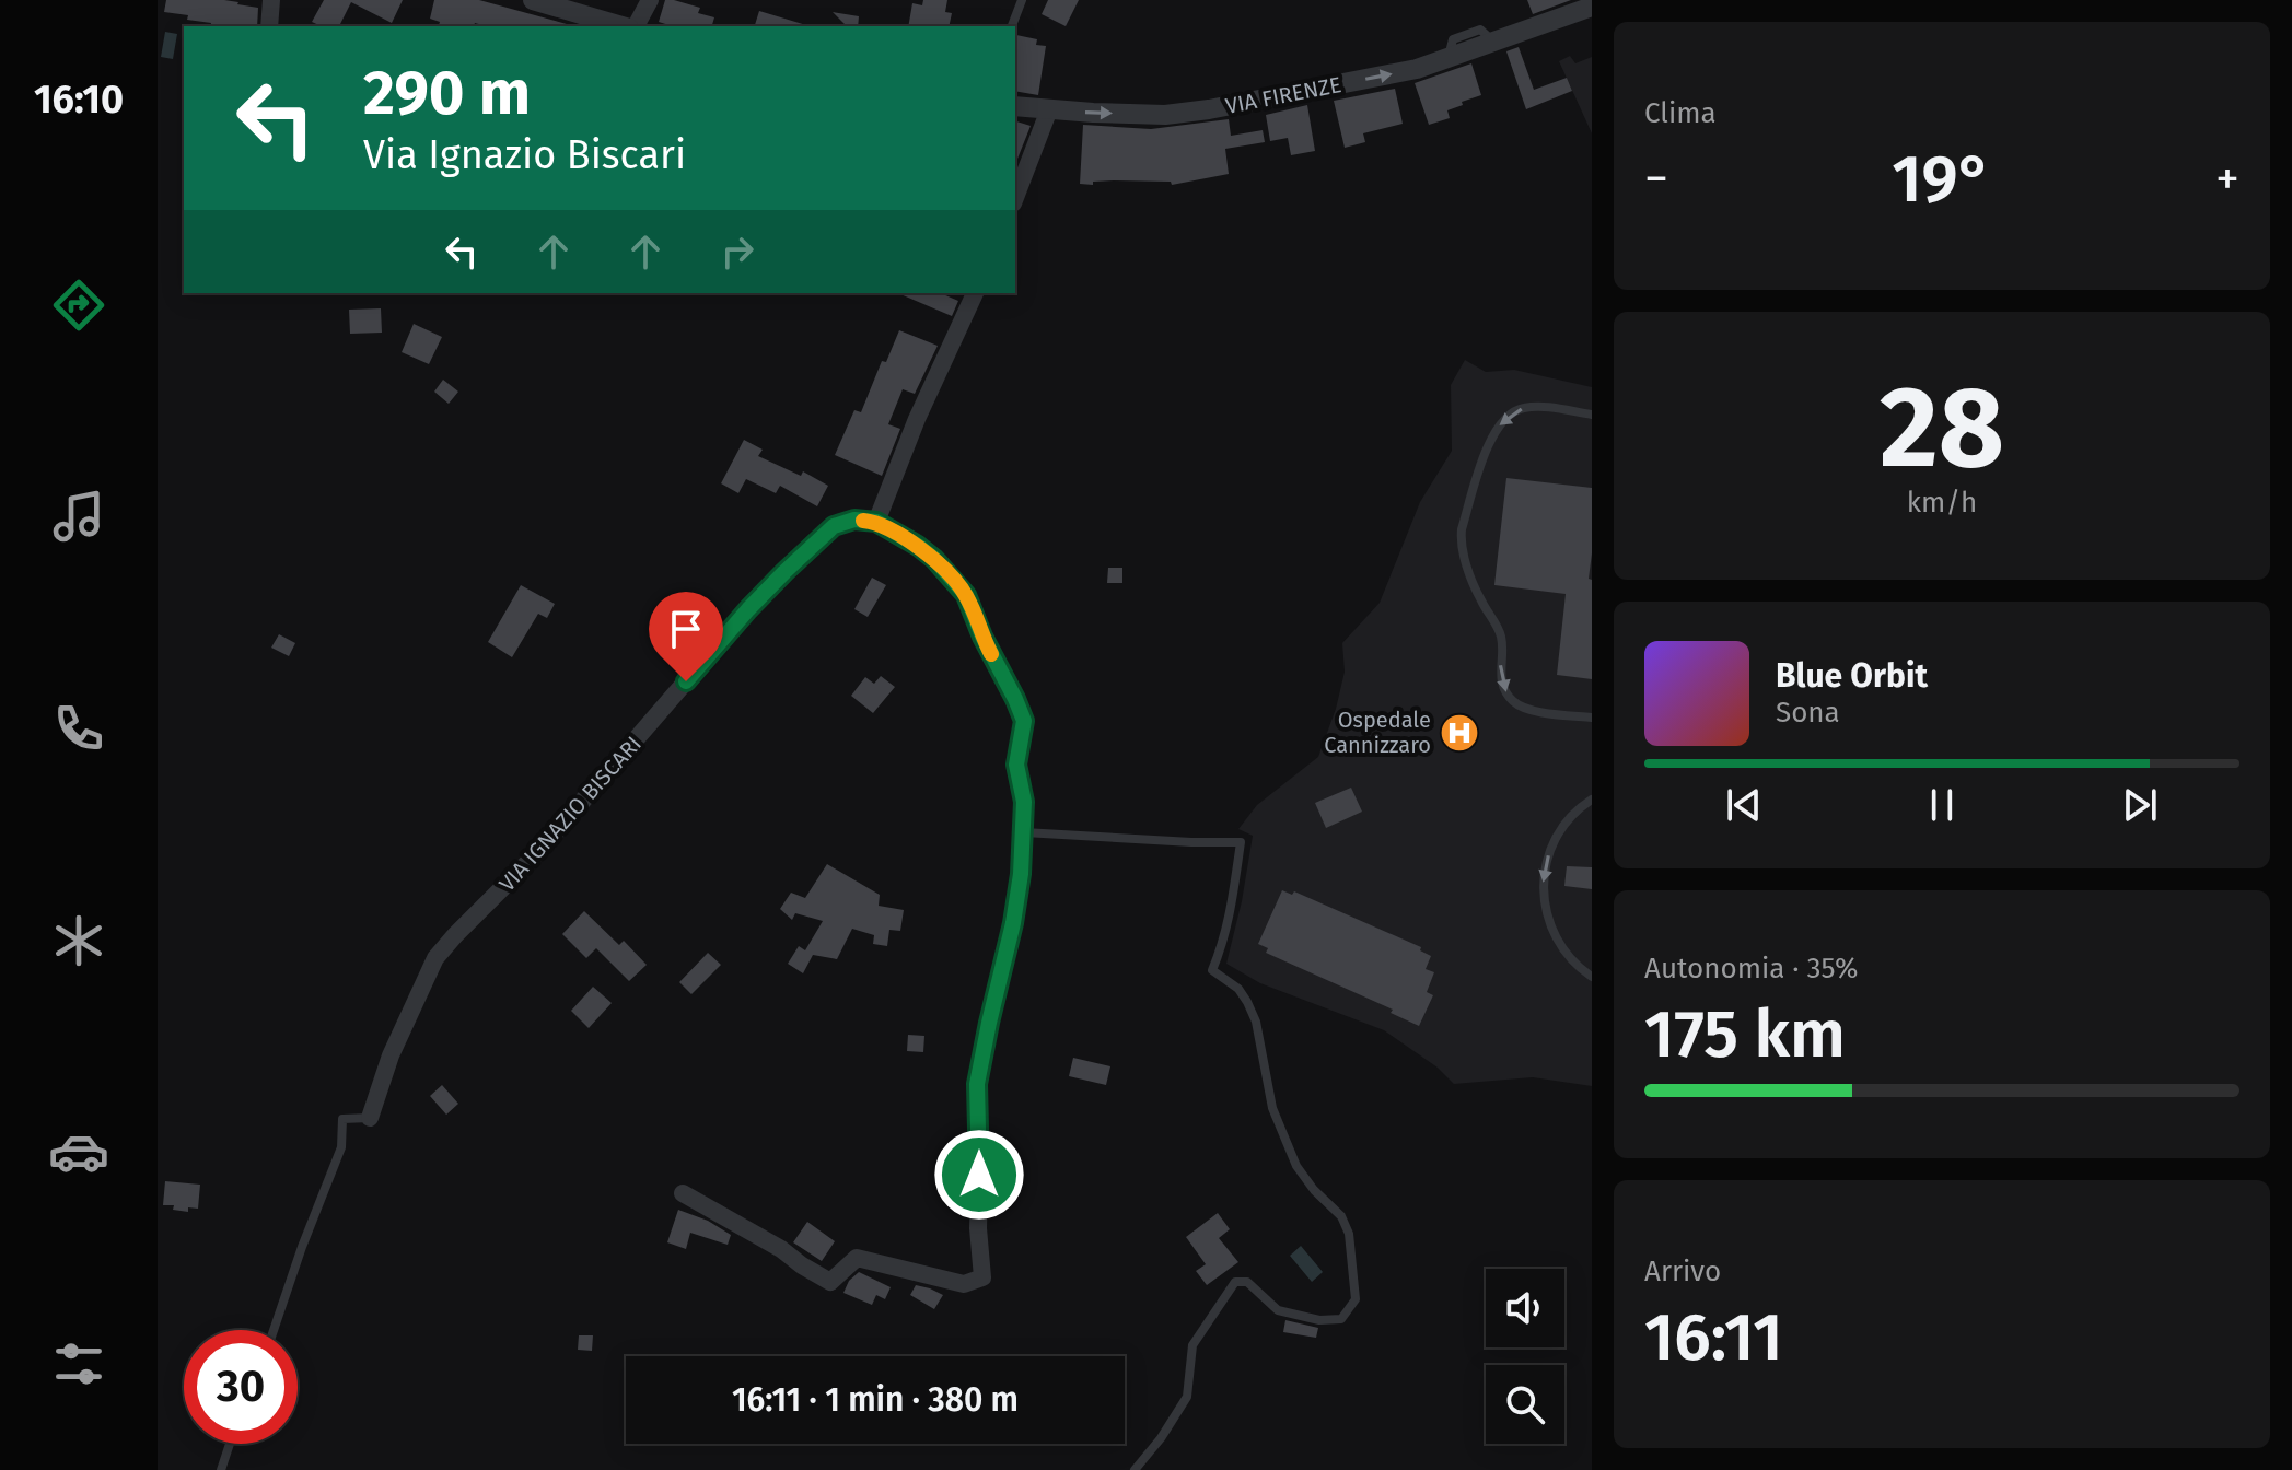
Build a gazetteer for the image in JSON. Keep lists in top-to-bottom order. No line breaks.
{"streets":{"street":["VIA FIRENZE","VIA IGNAZIO BISCARI"]},"one_way":["VIA FIRENZE"],"places":{"hospital":["Ospedale Cannizzaro"]},"page":{"tabs":"16:10","tile":["Clima",["28","km/h"],["Autonomia · 35%","175 km"],["Arrivo","16:11"]],"turn":["290 m","Via Ignazio Biscari"],"heat":["−","19°","+"],"song":["Blue Orbit","Sona"],"limit":"30","trip":"16:11 · 1 min · 380 m"}}
